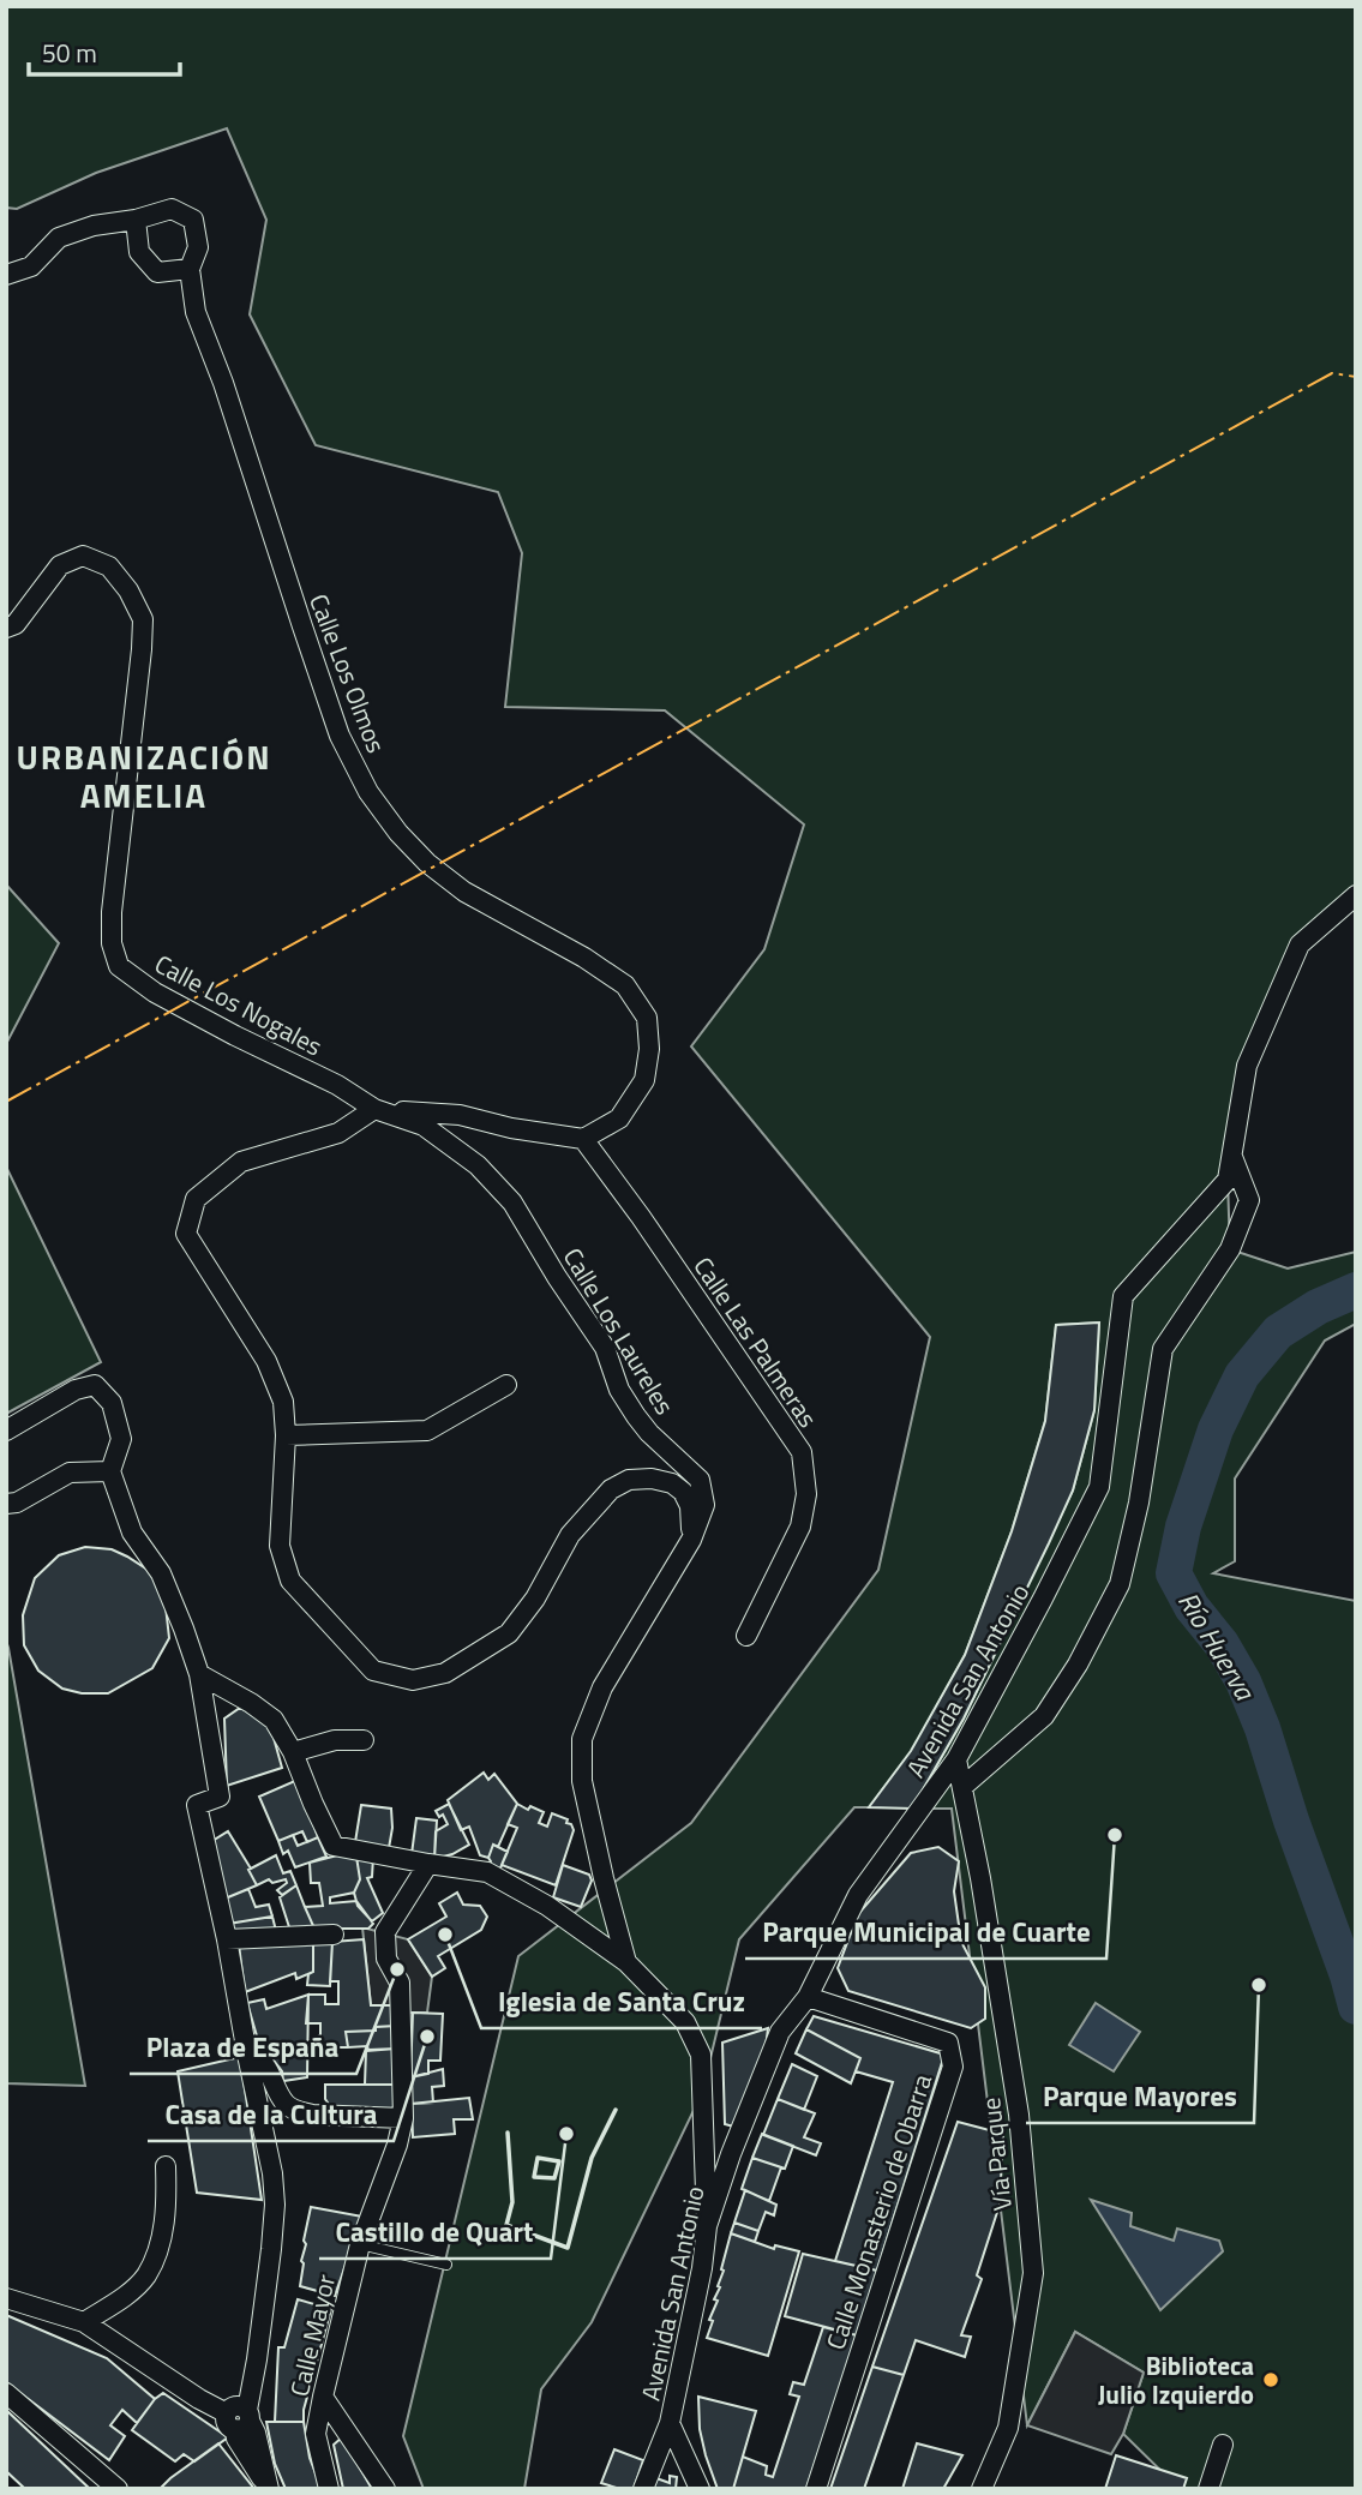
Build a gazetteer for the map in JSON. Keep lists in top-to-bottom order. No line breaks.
{"streets":{"street":["Calle Los Olmos","Calle Los Nogales","Calle Los Laureles","Calle Las Palmeras","Avenida San Antonio","Vía Parque","Calle Monasterio de Obarra","Calle Mayor"]},"crossings":[["Calle Los Olmos","Calle Las Palmeras"],["Calle Los Nogales","Calle Los Laureles"],["Avenida San Antonio","Vía Parque"],["Avenida San Antonio","Calle Monasterio de Obarra"]],"districts":["URBANIZACIÓN AMELIA"],"water":["Río Huerva"],"places":["Parque Municipal de Cuarte","Iglesia de Santa Cruz","Plaza de España","Parque Mayores","Casa de la Cultura","Castillo de Quart","Biblioteca Julio Izquierdo"],"scale_bar":"50 m"}
